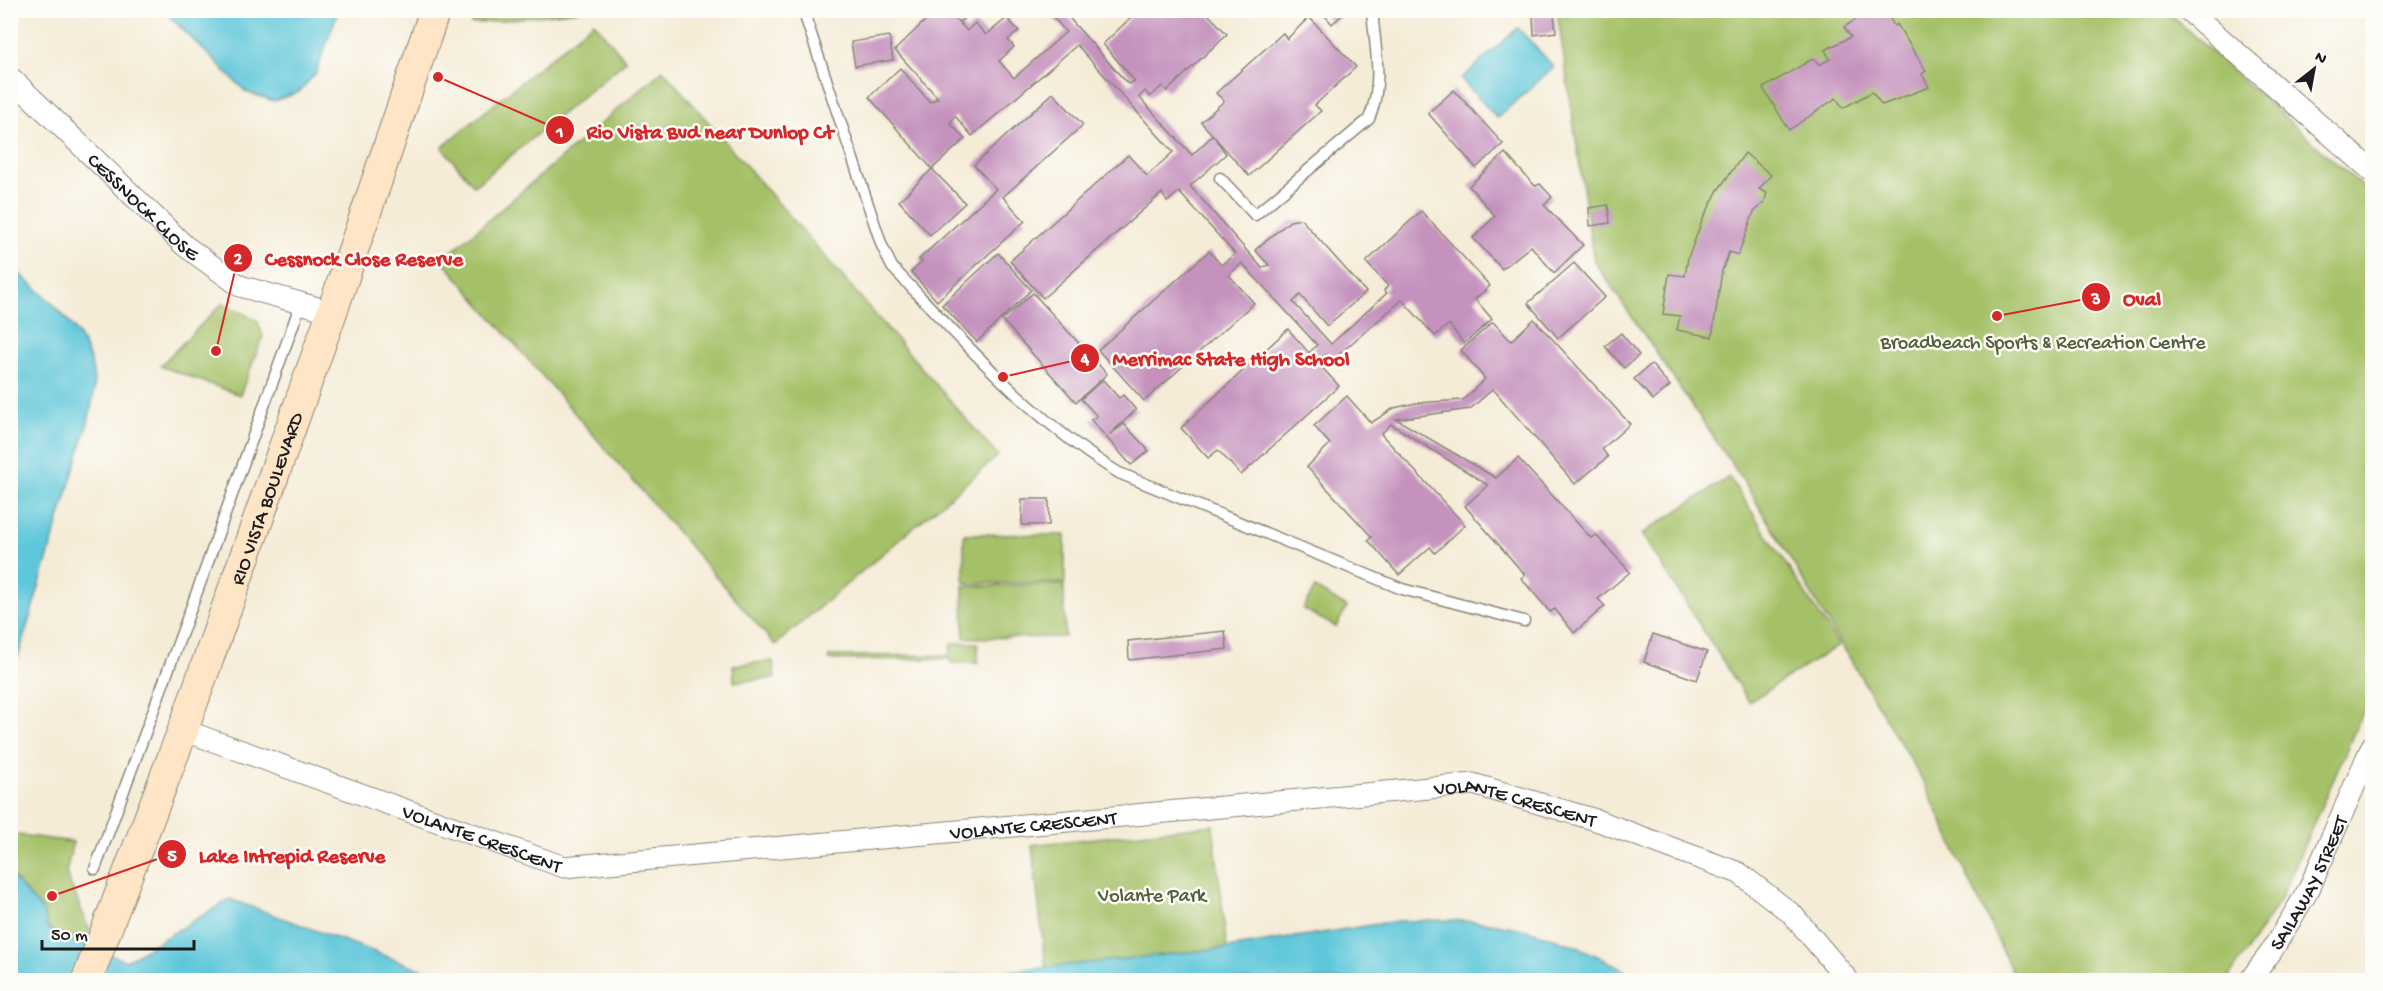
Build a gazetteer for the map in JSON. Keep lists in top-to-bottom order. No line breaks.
{"streets":{"street":["CESSNOCK CLOSE","RIO VISTA BOULEVARD","VOLANTE CRESCENT","SAILAWAY STREET"]},"crossings":[["CESSNOCK CLOSE","RIO VISTA BOULEVARD"],["RIO VISTA BOULEVARD","VOLANTE CRESCENT"]],"parks":["Broadbeach Sports & Recreation Centre","Volante Park"],"places":["Rio Vista Bvd near Dunlop Ct","Oval","Cessnock Close Reserve","Merrimac State High School","Lake Intrepid Reserve"],"scale_bar":"50 m","north":"top right"}
